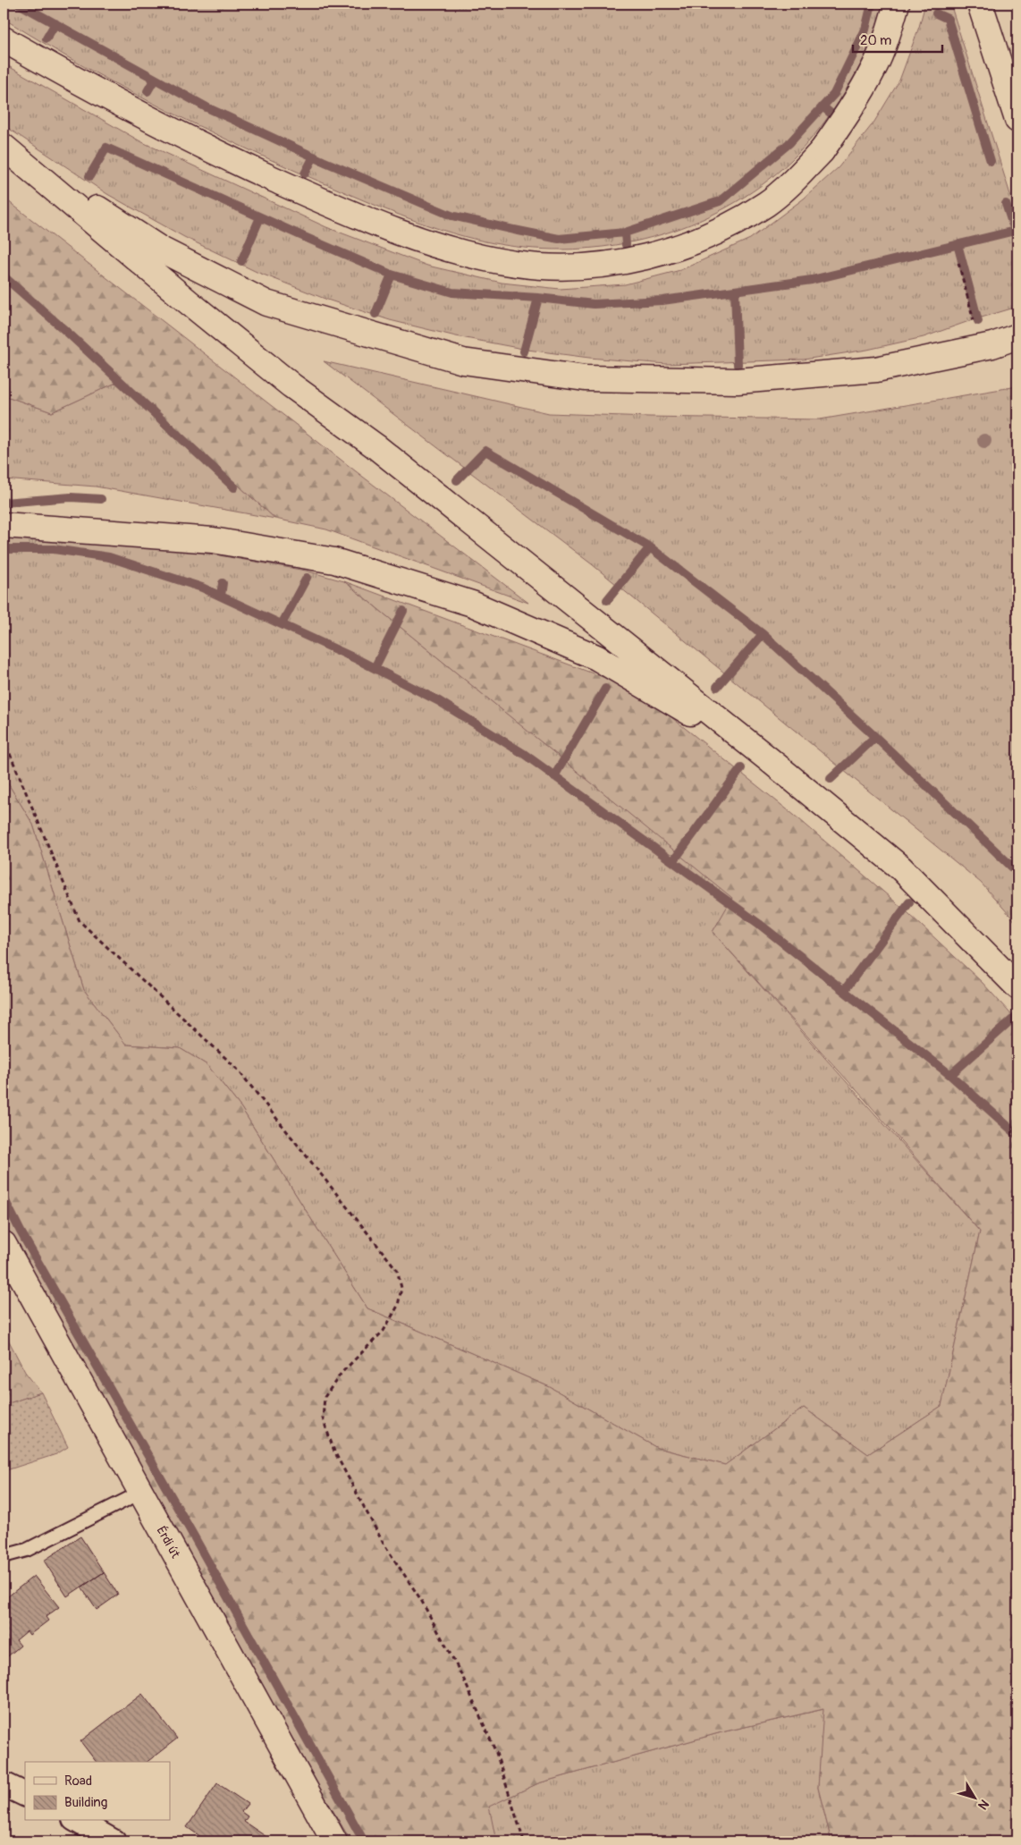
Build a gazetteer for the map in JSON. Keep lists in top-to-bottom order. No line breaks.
{"streets":{"main road":["Érdi út"]},"legend":["Road","Building"],"scale_bar":"20 m","north":"bottom right"}
